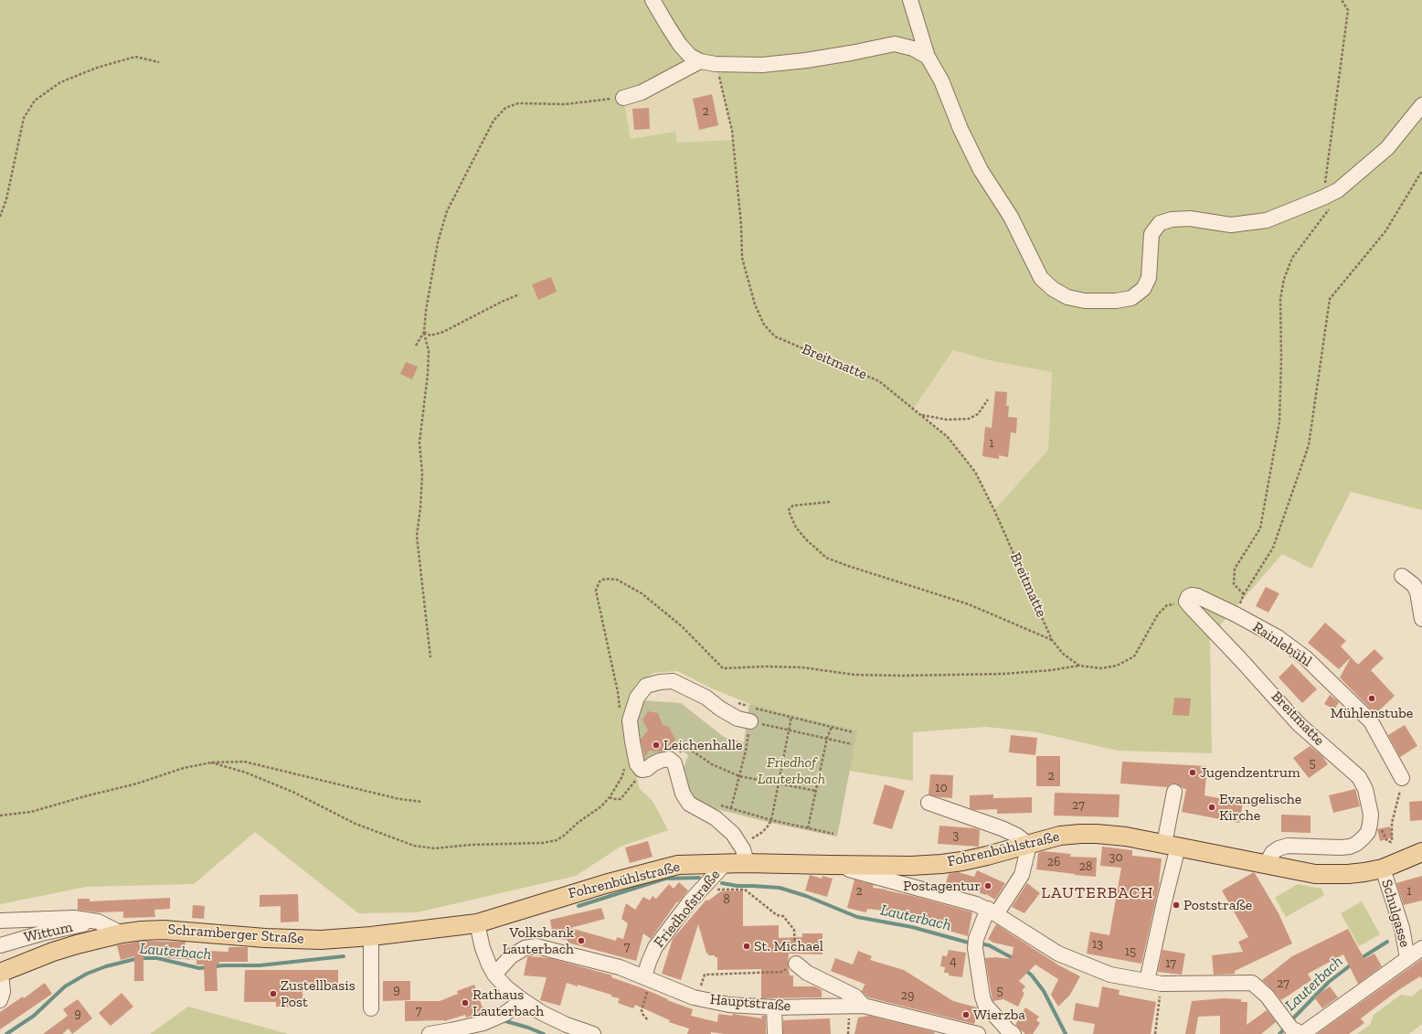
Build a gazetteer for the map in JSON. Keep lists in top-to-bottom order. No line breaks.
{"streets":{"main road":["Fohrenbühlstraße","Schramberger Straße"],"street":["Breitmatte","Rainlebühl","Friedhofstraße","Schulgasse","Wittum","Hauptstraße"]},"crossings":[["Breitmatte","Rainlebühl"],["Breitmatte","Fohrenbühlstraße"],["Fohrenbühlstraße","Friedhofstraße"],["Fohrenbühlstraße","Schulgasse"],["Fohrenbühlstraße","Schramberger Straße"],["Friedhofstraße","Hauptstraße"]],"districts":["LAUTERBACH"],"water":["Lauterbach"],"parks":["Friedhof Lauterbach"],"places":["Mühlenstube","Leichenhalle","Jugendzentrum","Evangelische Kirche","Postagentur","Poststraße","Volksbank Lauterbach","St. Michael","Zustellbasis Post","Rathaus Lauterbach","Wierzba"],"house_numbers":["2","1","5","2","10","27","3","30","26","28","2","1","8","13","7","15","4","17","27","9","5","29","7","9"]}
